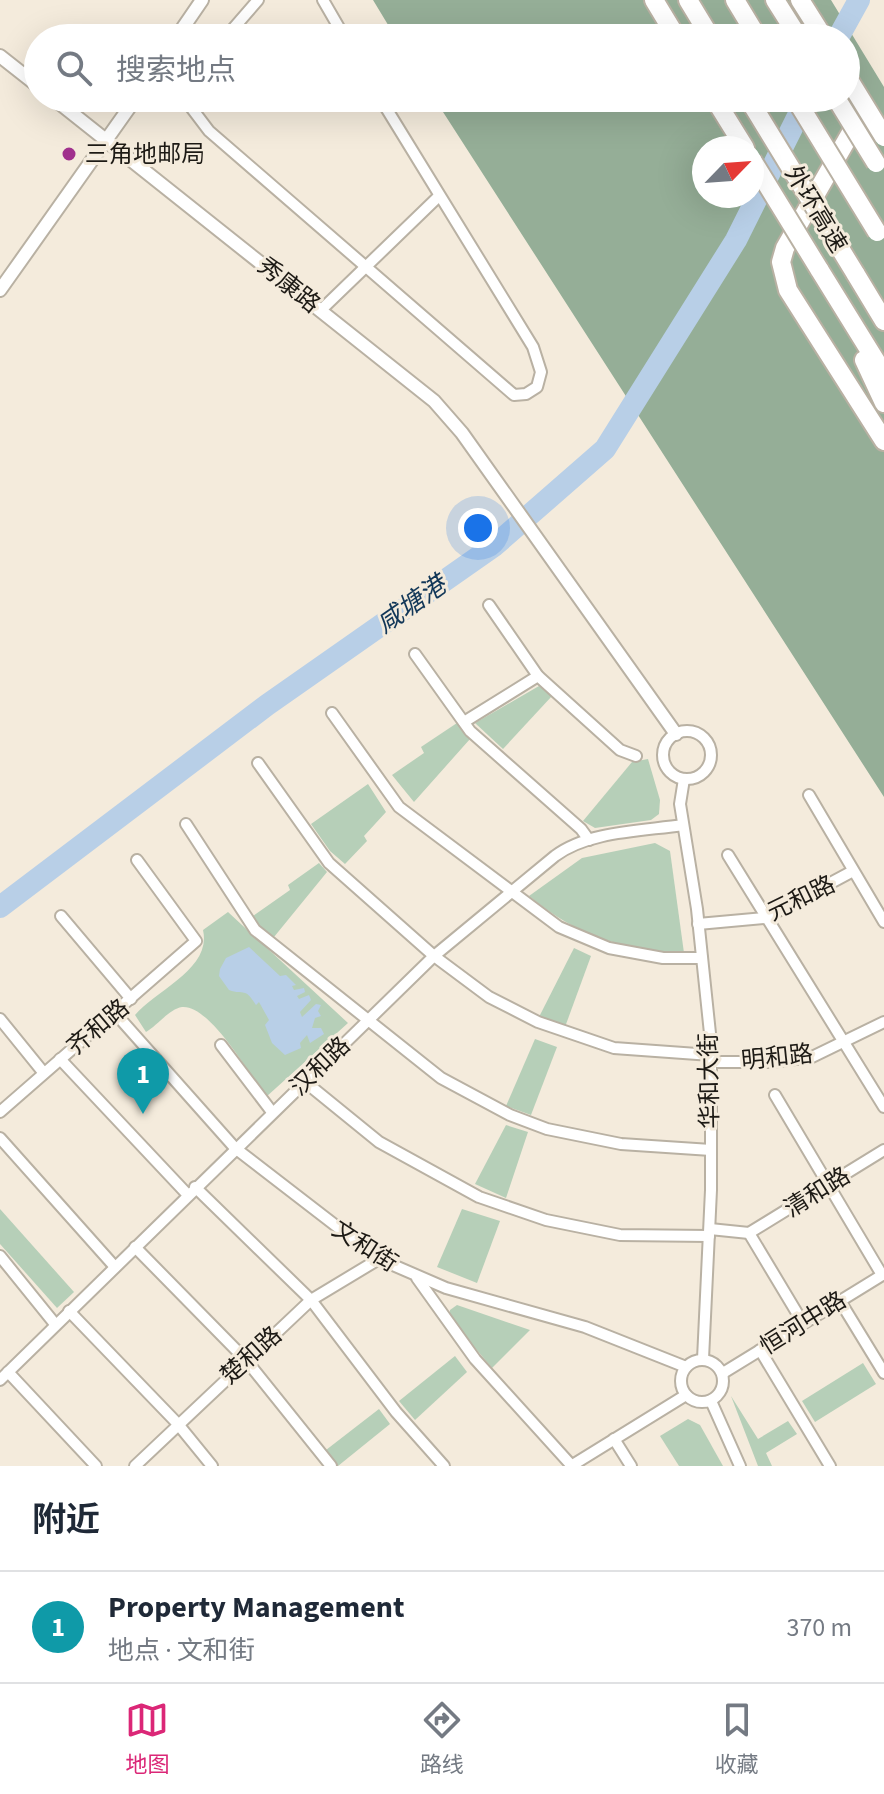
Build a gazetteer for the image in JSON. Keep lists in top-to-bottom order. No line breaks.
{"streets":{"highway":["外环高速"],"street":["秀康路","元和路","齐和路","明和路","汉和路","华和大街","清和路","文和街","恒河中路","楚和路"]},"crossings":[["秀康路","华和大街"],["元和路","华和大街"],["齐和路","文和街"],["明和路","汉和路"],["明和路","华和大街"],["汉和路","华和大街"],["汉和路","文和街"],["华和大街","文和街"],["华和大街","恒河中路"],["文和街","恒河中路"],["文和街","楚和路"]],"water":["咸塘港"],"places":["三角地邮局"],"north":"top right","page":{"search":"搜索地点","pins":"1","heading":"附近","list":[{"mark":"1","name":"Property Management","note":"地点 · 文和街","value":"370 m"}],"nav":["地图","路线","收藏"]}}
